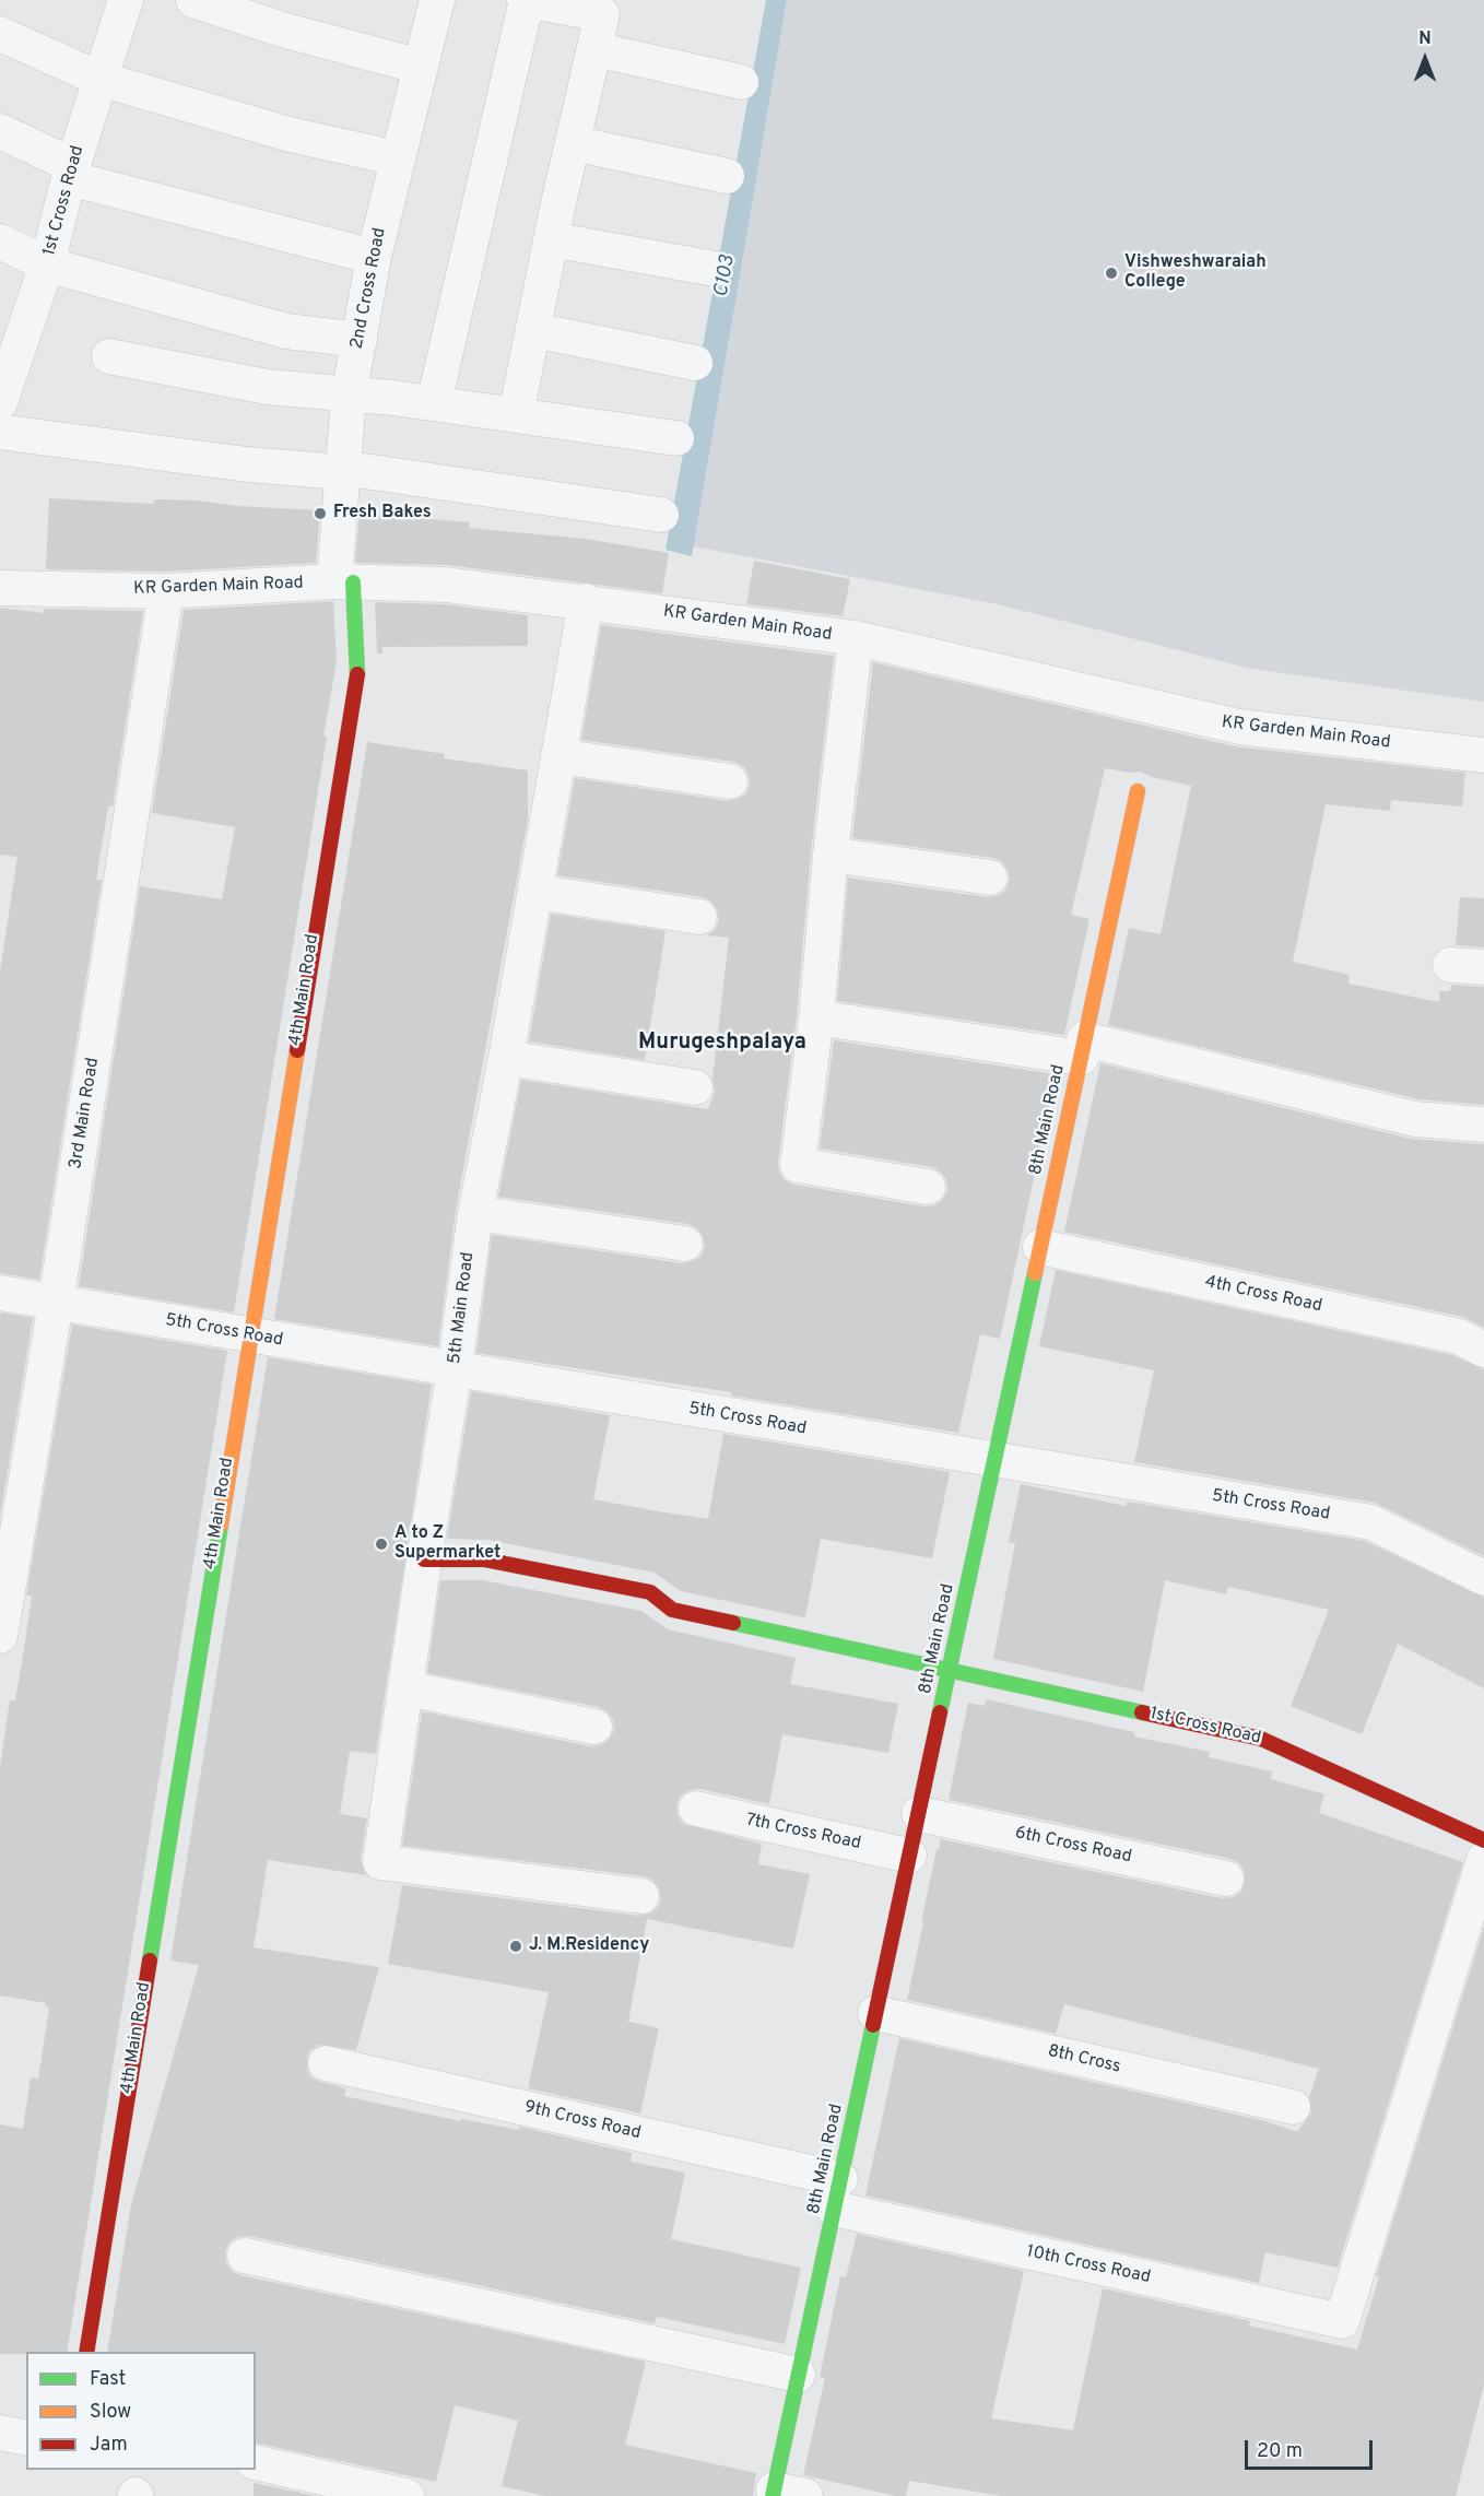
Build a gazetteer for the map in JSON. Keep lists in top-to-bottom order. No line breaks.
{"streets":{"street":["1st Cross Road","2nd Cross Road","KR Garden Main Road","4th Main Road","3rd Main Road","8th Main Road","4th Cross Road","5th Main Road","5th Cross Road","7th Cross Road","6th Cross Road","8th Cross","9th Cross Road","10th Cross Road"]},"crossings":[["1st Cross Road","8th Main Road"],["2nd Cross Road","KR Garden Main Road"],["2nd Cross Road","4th Main Road"],["KR Garden Main Road","3rd Main Road"],["KR Garden Main Road","5th Main Road"],["4th Main Road","5th Cross Road"],["3rd Main Road","5th Cross Road"],["8th Main Road","4th Cross Road"],["8th Main Road","5th Cross Road"],["8th Main Road","7th Cross Road"],["8th Main Road","6th Cross Road"],["8th Main Road","8th Cross"],["8th Main Road","9th Cross Road"],["8th Main Road","10th Cross Road"],["5th Main Road","5th Cross Road"],["9th Cross Road","10th Cross Road"]],"districts":["Murugeshpalaya"],"water":["C103"],"places":["Vishweshwaraiah College","Fresh Bakes","A to Z Supermarket","J. M.Residency"],"legend":["Fast","Slow","Jam"],"scale_bar":"20 m","north":"top"}
